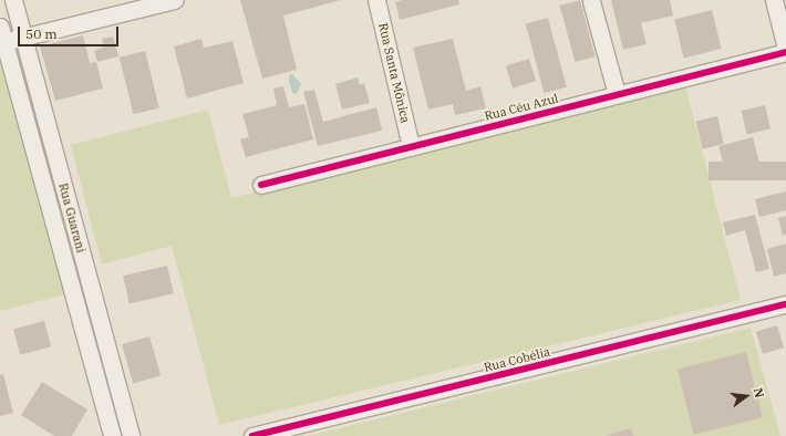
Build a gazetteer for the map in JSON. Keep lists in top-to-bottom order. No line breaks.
{"streets":{"street":["Rua Santa Mônica","Rua Céu Azul","Rua Guarani","Rua Cobélia"]},"crossings":[["Rua Santa Mônica","Rua Céu Azul"]],"scale_bar":"50 m","north":"right"}
